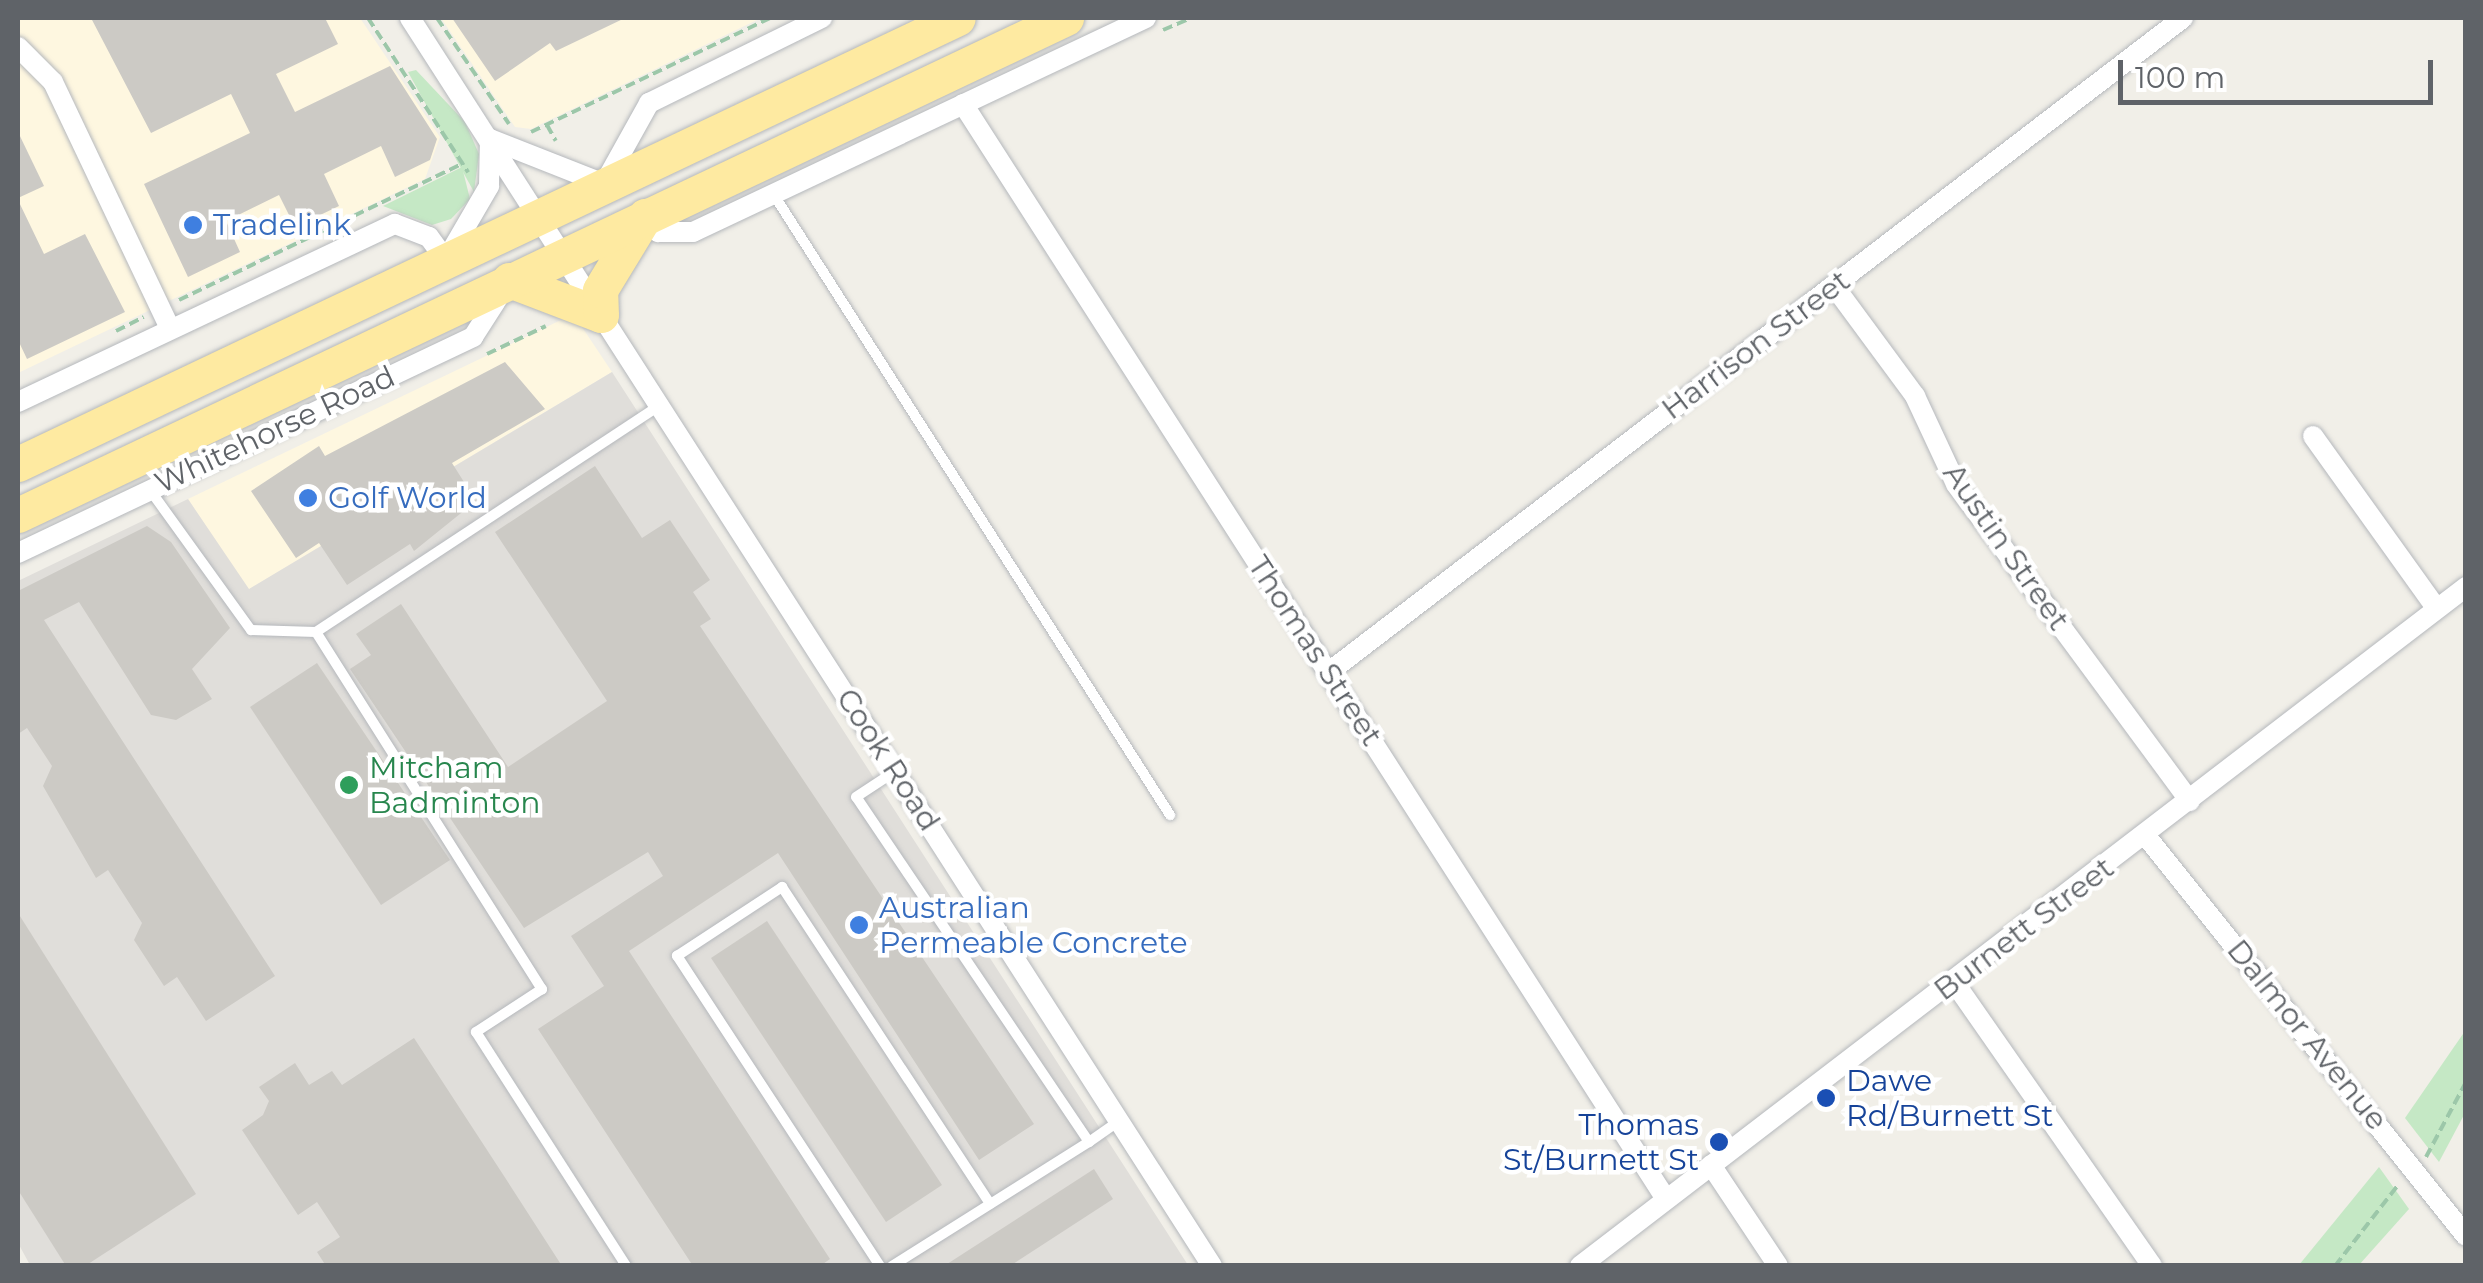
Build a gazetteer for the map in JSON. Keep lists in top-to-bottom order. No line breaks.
{"streets":{"highway":["Whitehorse Road"],"street":["Harrison Street","Austin Street","Thomas Street","Cook Road","Burnett Street","Dalmor Avenue"]},"crossings":[["Harrison Street","Austin Street"],["Harrison Street","Thomas Street"],["Whitehorse Road","Cook Road"],["Austin Street","Burnett Street"],["Thomas Street","Burnett Street"],["Burnett Street","Dalmor Avenue"]],"places":["Tradelink","Golf World","Mitcham Badminton","Australian Permeable Concrete","Dawe Rd/Burnett St","Thomas St/Burnett St"],"scale_bar":"100 m"}
